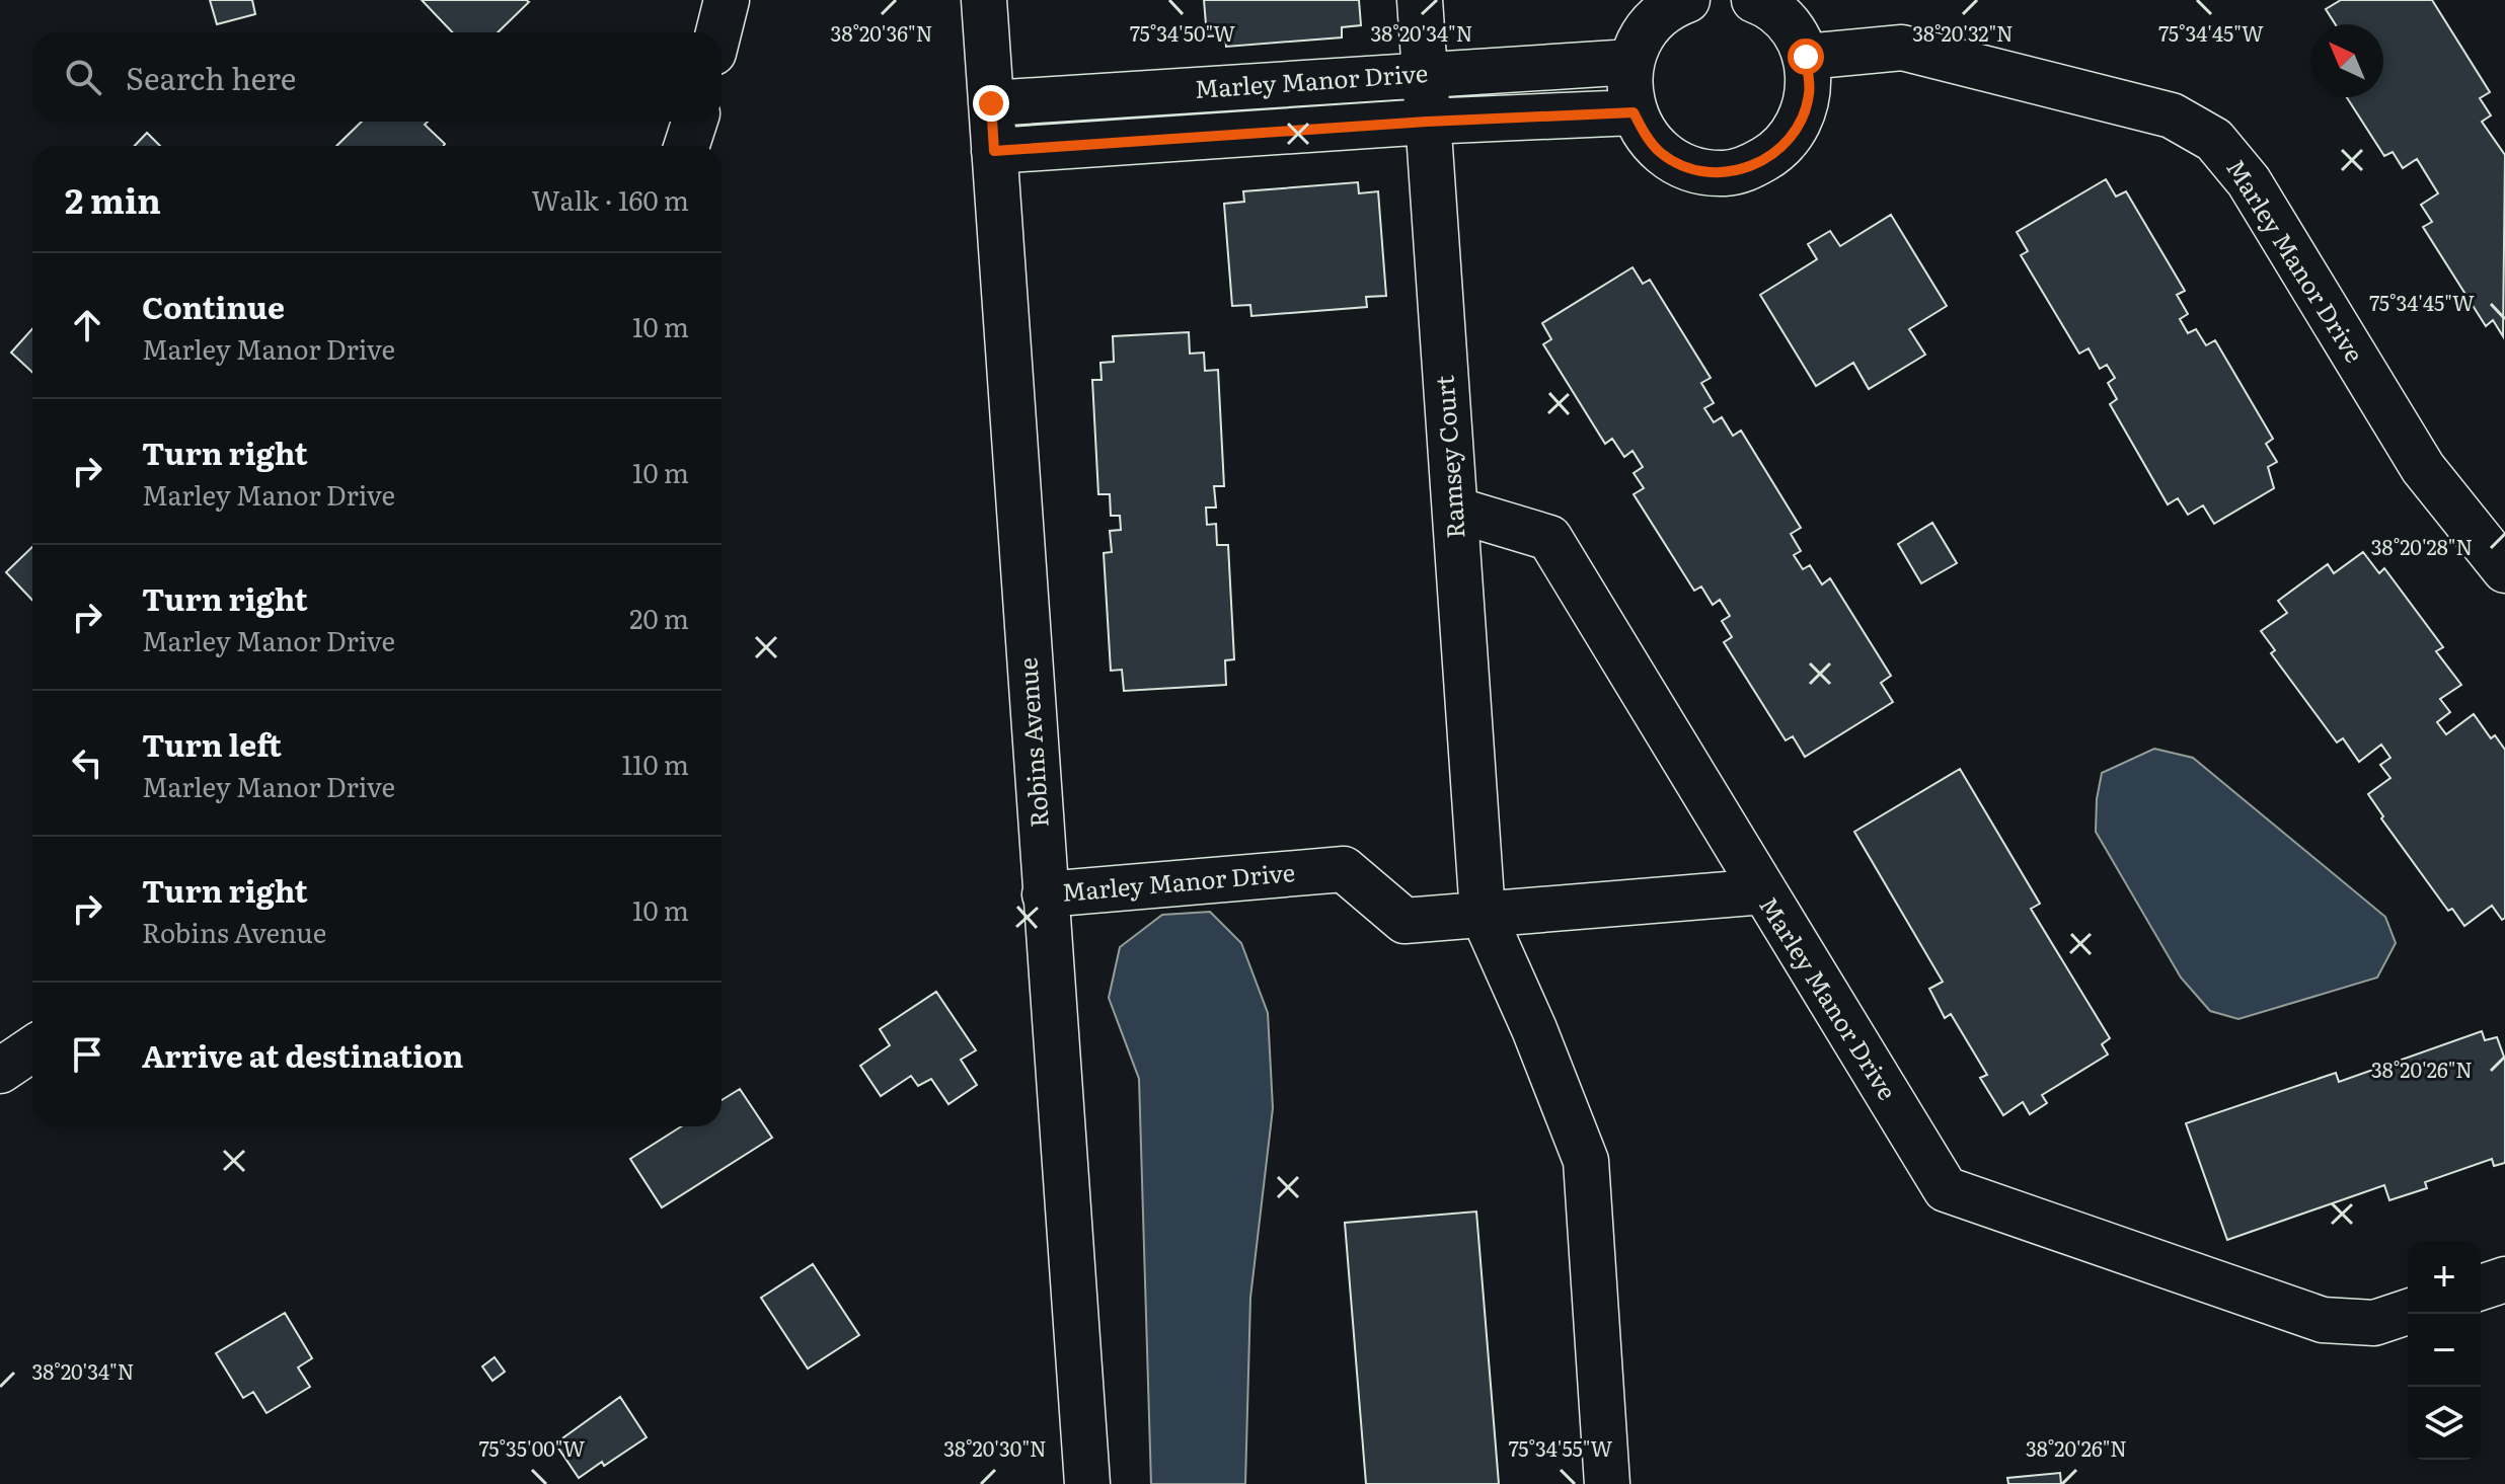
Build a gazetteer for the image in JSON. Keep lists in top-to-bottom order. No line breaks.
{"streets":{"street":["Marley Manor Drive","Ramsey Court","Robins Avenue"]},"crossings":[["Marley Manor Drive","Ramsey Court"],["Marley Manor Drive","Robins Avenue"]],"north":"top left","page":{"search":"Search here","heading":["2 min","Walk · 160 m"],"list":[["Continue","Marley Manor Drive","10 m"],["Turn right","Marley Manor Drive","10 m"],["Turn right","Marley Manor Drive","20 m"],["Turn left","Marley Manor Drive","110 m"],["Turn right","Robins Avenue","10 m"],"Arrive at destination"],"map_buttons":["+","−"]},"coordinates":["38°20'36\"N","38°20'34\"N","38°20'32\"N","75°34'45\"W","75°34'50\"W","38°20'28\"N","38°20'26\"N","75°35'00\"W","75°34'55\"W","38°20'30\"N"]}
